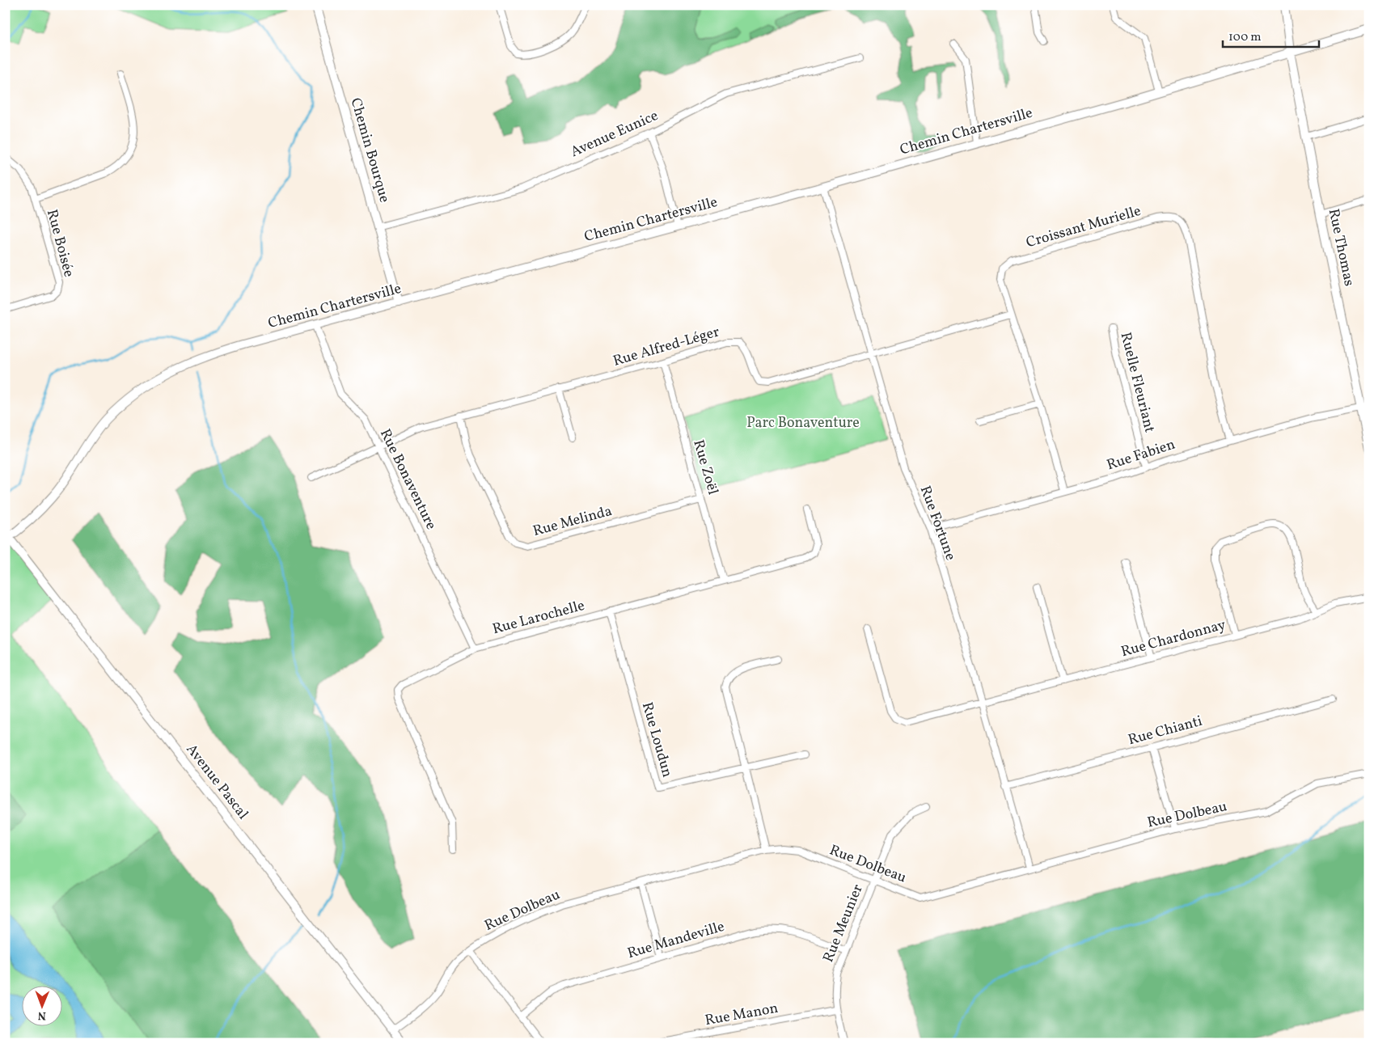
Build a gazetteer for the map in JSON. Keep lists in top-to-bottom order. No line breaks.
{"streets":{"street":["Chemin Chartersville","Avenue Eunice","Chemin Bourque","Croissant Murielle","Rue Boisée","Rue Thomas","Rue Alfred-Léger","Ruelle Fleuriant","Rue Fabien","Rue Zoël","Rue Bonaventure","Rue Melinda","Rue Fortune","Rue Larochelle","Rue Chardonnay","Rue Chianti","Rue Loudun","Avenue Pascal","Rue Dolbeau","Rue Meunier","Rue Mandeville","Rue Manon"]},"crossings":[["Chemin Chartersville","Chemin Bourque"],["Chemin Chartersville","Rue Thomas"],["Chemin Chartersville","Rue Bonaventure"],["Chemin Chartersville","Rue Fortune"],["Chemin Chartersville","Avenue Pascal"],["Avenue Eunice","Chemin Bourque"],["Croissant Murielle","Rue Alfred-Léger"],["Croissant Murielle","Rue Fabien"],["Rue Thomas","Rue Fabien"],["Rue Alfred-Léger","Rue Zoël"],["Rue Alfred-Léger","Rue Bonaventure"],["Rue Alfred-Léger","Rue Melinda"],["Rue Alfred-Léger","Rue Fortune"],["Ruelle Fleuriant","Rue Fabien"],["Rue Fabien","Rue Fortune"],["Rue Zoël","Rue Melinda"],["Rue Zoël","Rue Larochelle"],["Rue Bonaventure","Rue Larochelle"],["Rue Fortune","Rue Chardonnay"],["Rue Fortune","Rue Chianti"],["Rue Fortune","Rue Dolbeau"],["Rue Larochelle","Rue Loudun"],["Avenue Pascal","Rue Dolbeau"],["Rue Dolbeau","Rue Meunier"],["Rue Meunier","Rue Mandeville"],["Rue Meunier","Rue Manon"]],"parks":["Parc Bonaventure"],"scale_bar":"100 m","north":"bottom"}
